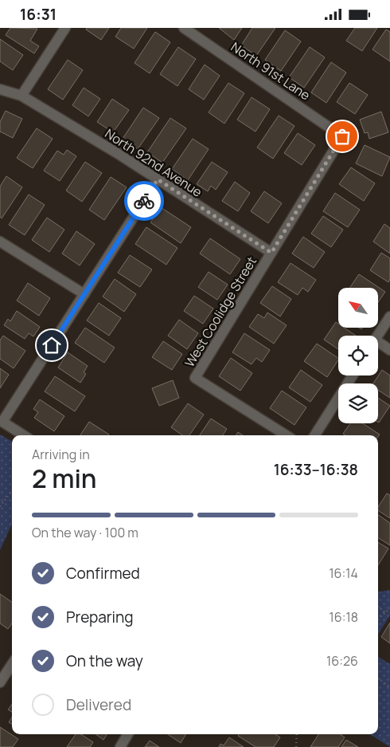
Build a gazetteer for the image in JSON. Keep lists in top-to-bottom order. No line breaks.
{"streets":{"street":["North 91st Lane","North 92nd Avenue","West Coolidge Street"]},"crossings":[["North 91st Lane","West Coolidge Street"],["North 92nd Avenue","West Coolidge Street"]],"north":"top left","page":{"status":"16:31","heading":["2 min","Arriving in","16:33–16:38"],"bar":"On the way · 100 m","list":[["Confirmed","16:14"],["Preparing","16:18"],["On the way","16:26"],"Delivered"]}}
